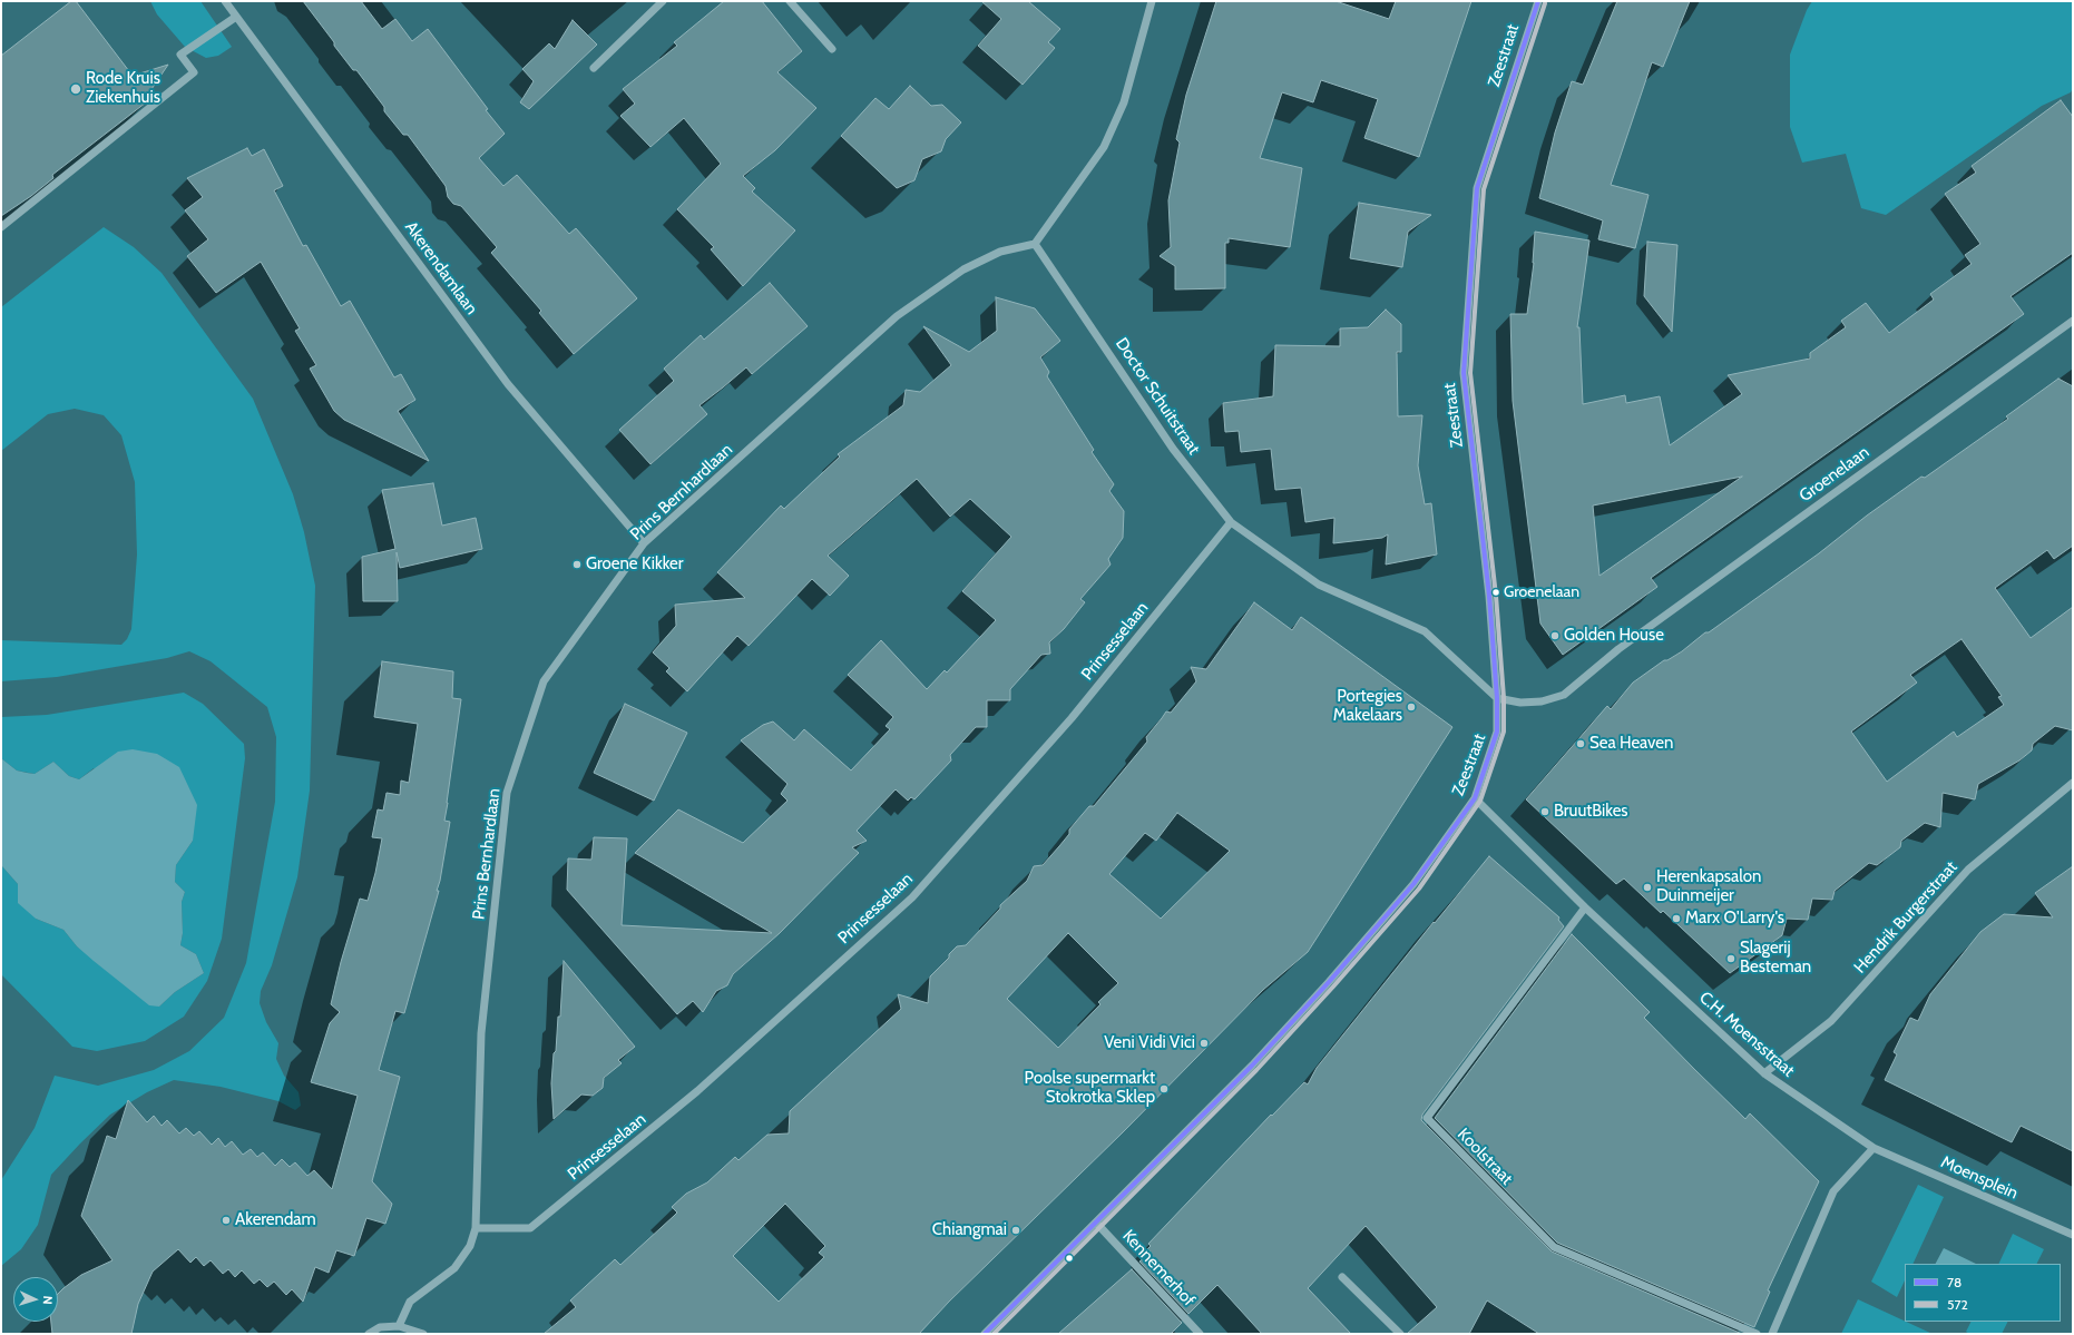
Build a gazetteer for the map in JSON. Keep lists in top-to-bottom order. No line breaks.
{"streets":{"street":["Zeestraat","Akerendamlaan","Doctor Schuitstraat","Groenelaan","Prins Bernhardlaan","Prinsesselaan","Hendrik Burgerstraat","C.H. Moensstraat","Koolstraat","Moensplein","Kennemerhof"]},"crossings":[["Zeestraat","Doctor Schuitstraat"],["Zeestraat","Groenelaan"],["Zeestraat","C.H. Moensstraat"],["Zeestraat","Kennemerhof"],["Akerendamlaan","Prins Bernhardlaan"],["Doctor Schuitstraat","Groenelaan"],["Doctor Schuitstraat","Prins Bernhardlaan"],["Doctor Schuitstraat","Prinsesselaan"],["Prins Bernhardlaan","Prinsesselaan"],["Hendrik Burgerstraat","C.H. Moensstraat"],["C.H. Moensstraat","Koolstraat"],["C.H. Moensstraat","Moensplein"]],"places":["Rode Kruis Ziekenhuis","Groene Kikker","Groenelaan","Golden House","Portegies Makelaars","Sea Heaven","BruutBikes","Herenkapsalon Duinmeijer","Marx O'Larry's","Slagerij Besteman","Veni Vidi Vici","Poolse supermarkt Stokrotka Sklep","Akerendam","Chiangmai"],"lines":["transit line 78","transit line 572"],"legend":["78","572"],"north":"right"}
